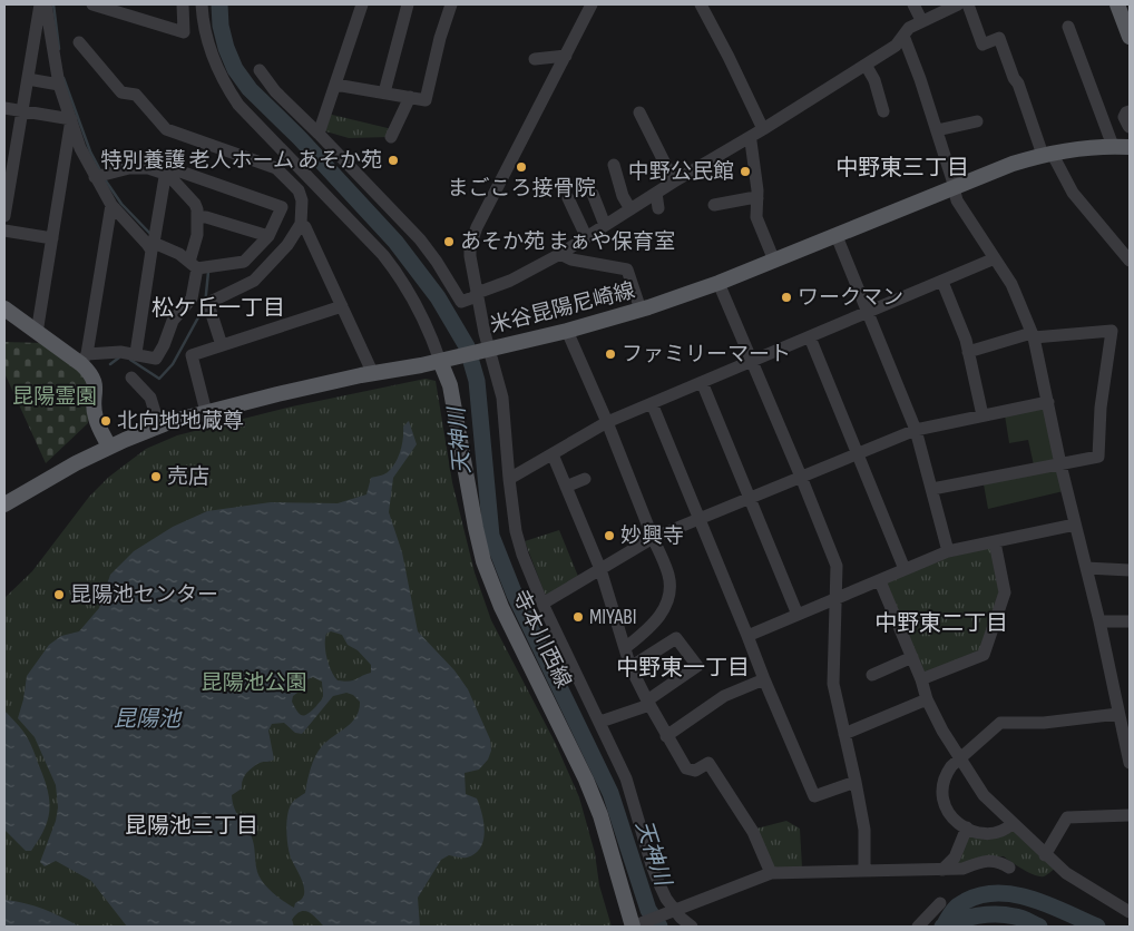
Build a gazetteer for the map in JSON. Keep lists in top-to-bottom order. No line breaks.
{"streets":{"main road":["米谷昆陽尼崎線","寺本川西線"]},"crossings":[["米谷昆陽尼崎線","寺本川西線"]],"districts":["中野東三丁目","松ケ丘一丁目","中野東二丁目","中野東一丁目","昆陽池三丁目"],"water":["天神川","昆陽池"],"parks":["昆陽霊園","昆陽池公園"],"places":["特別養護 老人ホーム あそか苑","まごころ接骨院","中野公民館","あそか苑 まぁや保育室","ワークマン","ファミリーマート","北向地地蔵尊","売店","妙興寺","昆陽池センター","MIYABI"]}
